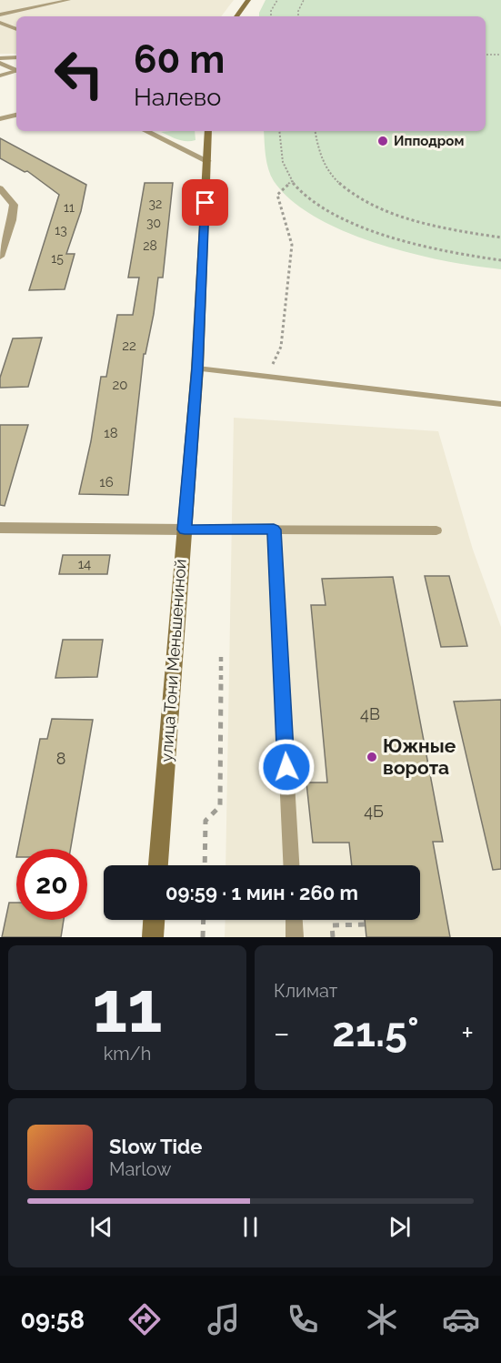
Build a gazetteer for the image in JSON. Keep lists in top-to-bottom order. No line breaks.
{"streets":{"main road":["улица Тони Меньшениной"]},"places":["Ипподром","Южные ворота"],"house_numbers":["32","11","30","13","28","15","22","20","18","16","14","4В","8","4Б"],"page":{"turn":["60 m","Налево"],"limit":"20","trip":"09:59 · 1 мин · 260 m","tile":[["11","km/h"],"Климат"],"heat":["−","21.5°","+"],"song":["Slow Tide","Marlow"],"tabs":"09:58"}}
